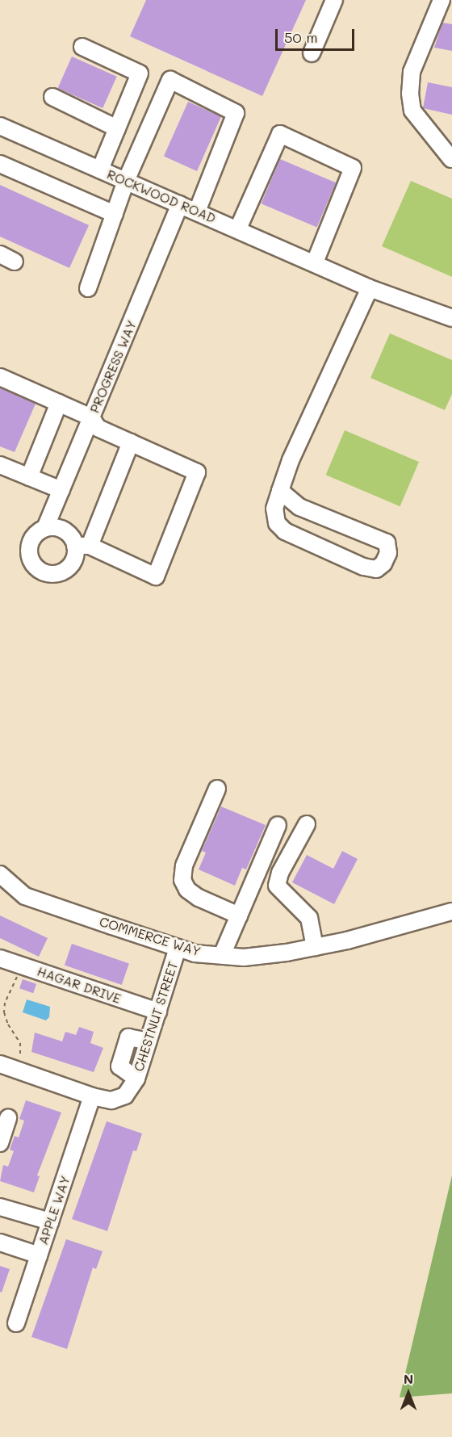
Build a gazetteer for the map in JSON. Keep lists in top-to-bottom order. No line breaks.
{"streets":{"street":["ROCKWOOD ROAD","PROGRESS WAY","COMMERCE WAY","HAGAR DRIVE","CHESTNUT STREET","APPLE WAY"]},"crossings":[["ROCKWOOD ROAD","PROGRESS WAY"],["COMMERCE WAY","CHESTNUT STREET"],["HAGAR DRIVE","CHESTNUT STREET"],["CHESTNUT STREET","APPLE WAY"]],"scale_bar":"50 m","north":"top"}
